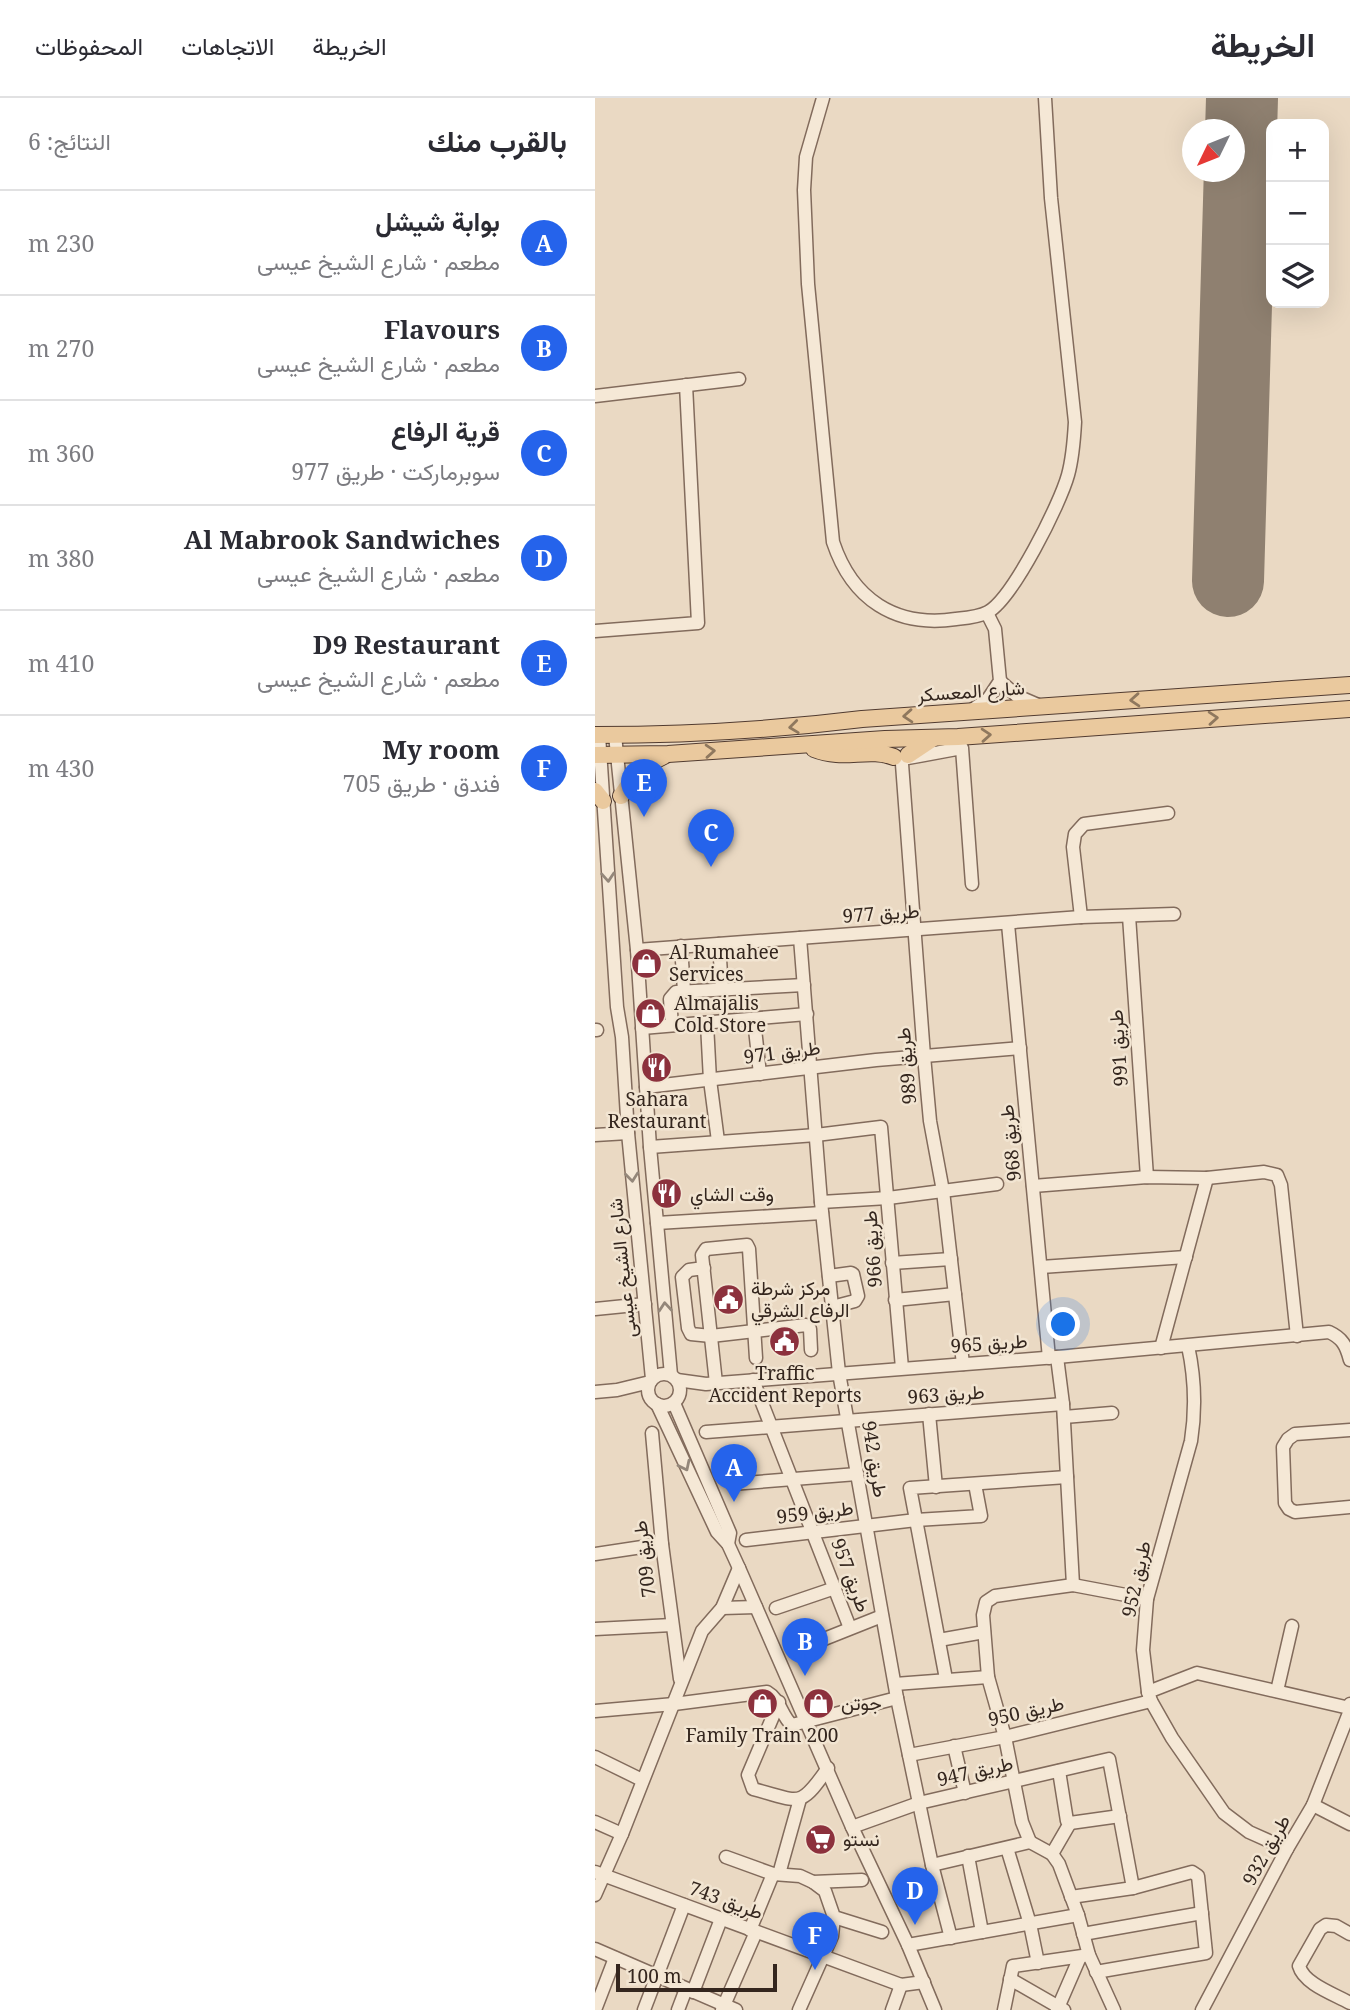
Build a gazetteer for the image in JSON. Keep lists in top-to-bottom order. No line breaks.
{"streets":{"main road":["شارع المعسكر"],"street":["طريق 977","طريق 991","طريق 971","طريق 989","طريق 968","طريق 966","شارع الشيخ عيسى","طريق 965","طريق 963","طريق 942","طريق 959","طريق 709","طريق 957","طريق 952","طريق 950","طريق 947","طريق 932","طريق 743"]},"crossings":[["شارع المعسكر","شارع الشيخ عيسى"],["طريق 977","طريق 991"],["طريق 977","طريق 989"],["طريق 977","طريق 968"],["طريق 977","شارع الشيخ عيسى"],["طريق 977","طريق 942"],["طريق 971","طريق 989"],["طريق 971","طريق 968"],["طريق 971","شارع الشيخ عيسى"],["طريق 971","طريق 942"],["طريق 989","طريق 965"],["طريق 968","طريق 965"],["طريق 968","طريق 963"],["طريق 966","طريق 965"],["طريق 966","طريق 942"],["شارع الشيخ عيسى","طريق 965"],["طريق 965","طريق 942"],["طريق 965","طريق 957"],["طريق 965","طريق 952"],["طريق 963","طريق 942"],["طريق 963","طريق 957"],["طريق 942","طريق 959"],["طريق 942","طريق 950"],["طريق 942","طريق 947"],["طريق 959","طريق 957"],["طريق 709","طريق 743"],["طريق 952","طريق 950"],["طريق 952","طريق 932"],["طريق 950","طريق 932"]],"places":{"shop":["Al Rumahee Services","Almajalis Cold Store","جوتن","Family Train 200"],"restaurant":["Sahara Restaurant","وقت الشاي"],"public building":["مركز شرطة الرفاع الشرقي","Traffic Accident Reports"],"supermarket":["نستو"]},"scale_bar":"100 m","north":"bottom left","page":{"header":"الخريطة","nav":["الخريطة","الاتجاهات","المحفوظات"],"heading":["بالقرب منك","النتائج: 6"],"map_buttons":["+","−"],"list":[{"mark":"A","name":"بوابة شيشل","note":"مطعم · شارع الشيخ عيسى","value":"230 m"},{"mark":"B","name":"Flavours","note":"مطعم · شارع الشيخ عيسى","value":"270 m"},{"mark":"C","name":"قرية الرفاع","note":"سوبرماركت · طريق 977","value":"360 m"},{"mark":"D","name":"Al Mabrook Sandwiches","note":"مطعم · شارع الشيخ عيسى","value":"380 m"},{"mark":"E","name":"D9 Restaurant","note":"مطعم · شارع الشيخ عيسى","value":"410 m"},{"mark":"F","name":"My room","note":"فندق · طريق 705","value":"430 m"}],"pins":["E","C","A","B","D","F"],"scale":"100 m"}}
